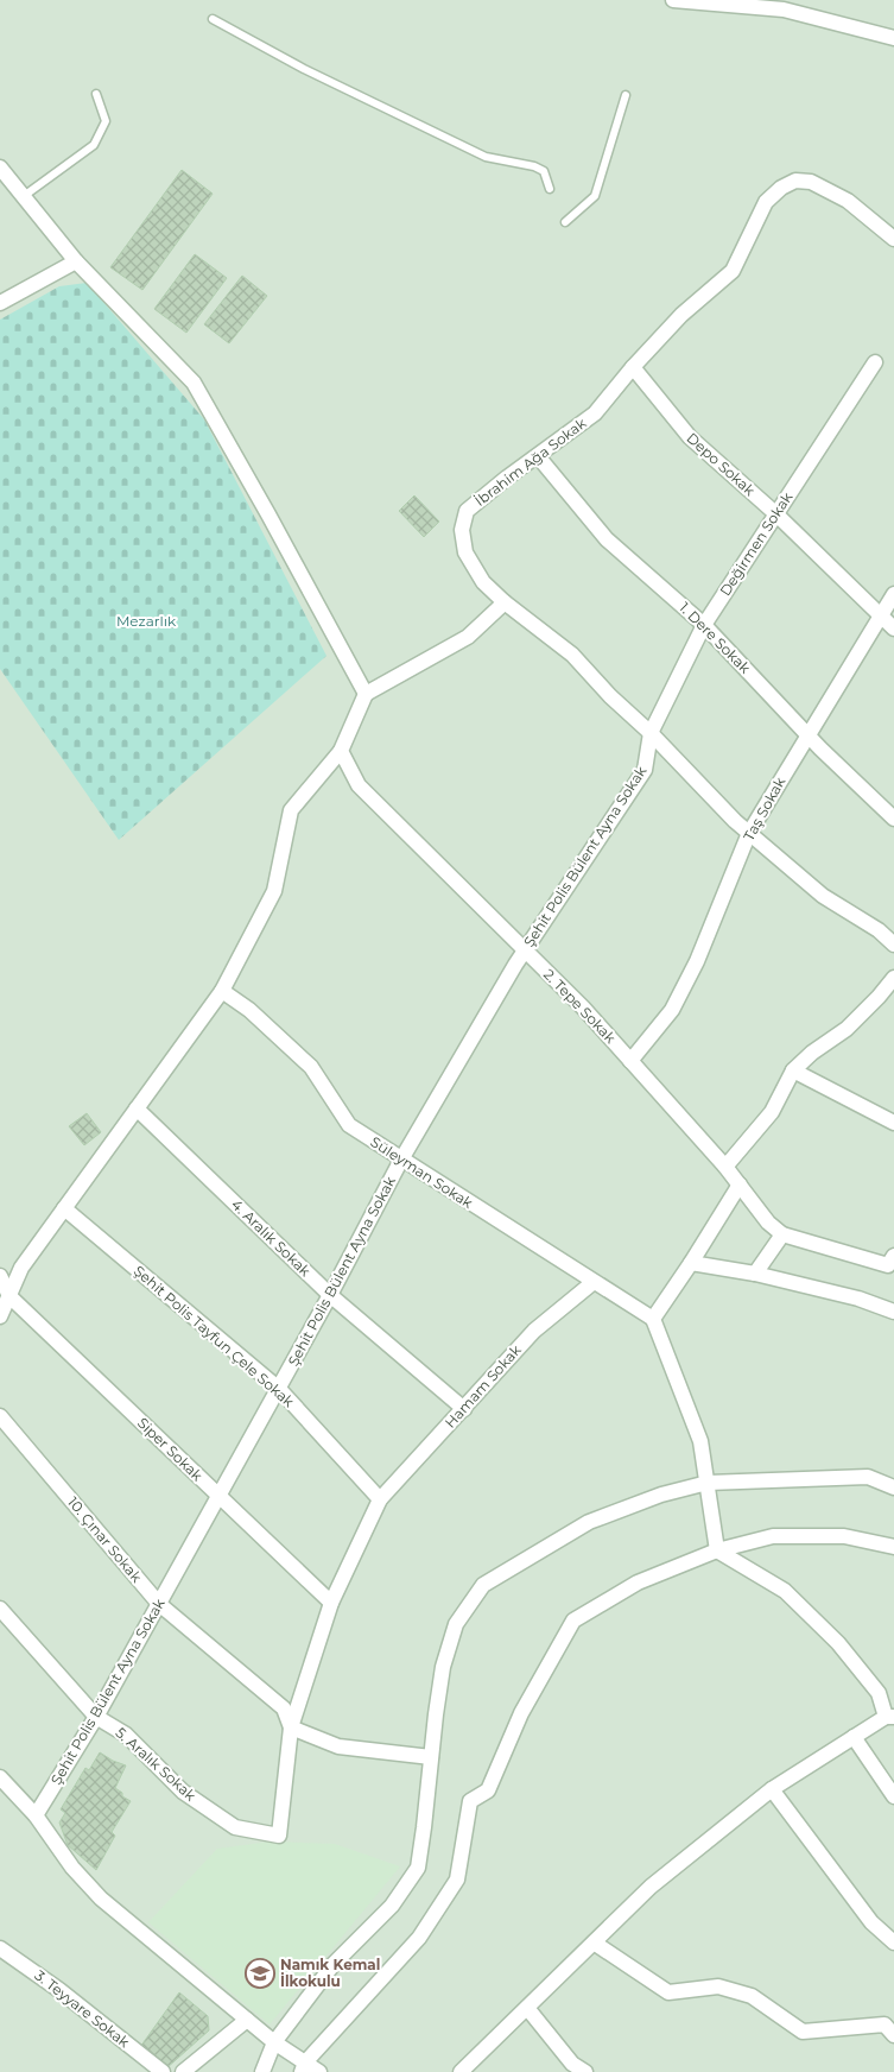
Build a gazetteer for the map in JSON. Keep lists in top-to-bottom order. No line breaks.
{"streets":{"street":["İbrahim Ağa Sokak","Depo Sokak","Değirmen Sokak","1. Dere Sokak","Taş Sokak","Şehit Polis Bülent Ayna Sokak","2. Tepe Sokak","Süleyman Sokak","4. Aralık Sokak","Şehit Polis Tayfun Çele Sokak","Hamam Sokak","Siper Sokak","10. Çınar Sokak","5. Aralık Sokak","3. Teyyare Sokak"]},"crossings":[["İbrahim Ağa Sokak","Depo Sokak"],["İbrahim Ağa Sokak","Değirmen Sokak"],["İbrahim Ağa Sokak","1. Dere Sokak"],["İbrahim Ağa Sokak","Taş Sokak"],["İbrahim Ağa Sokak","Şehit Polis Bülent Ayna Sokak"],["Depo Sokak","Değirmen Sokak"],["Depo Sokak","Taş Sokak"],["Değirmen Sokak","1. Dere Sokak"],["Değirmen Sokak","Şehit Polis Bülent Ayna Sokak"],["1. Dere Sokak","Taş Sokak"],["Taş Sokak","2. Tepe Sokak"],["Şehit Polis Bülent Ayna Sokak","2. Tepe Sokak"],["Şehit Polis Bülent Ayna Sokak","Süleyman Sokak"],["Şehit Polis Bülent Ayna Sokak","4. Aralık Sokak"],["Şehit Polis Bülent Ayna Sokak","Şehit Polis Tayfun Çele Sokak"],["Şehit Polis Bülent Ayna Sokak","Siper Sokak"],["Şehit Polis Bülent Ayna Sokak","10. Çınar Sokak"],["Şehit Polis Bülent Ayna Sokak","5. Aralık Sokak"],["Süleyman Sokak","Hamam Sokak"],["4. Aralık Sokak","Hamam Sokak"],["Şehit Polis Tayfun Çele Sokak","Hamam Sokak"],["Hamam Sokak","Siper Sokak"],["Hamam Sokak","10. Çınar Sokak"],["Hamam Sokak","5. Aralık Sokak"],["10. Çınar Sokak","5. Aralık Sokak"]],"parks":["Mezarlık"],"places":{"school or university":["Namık Kemal İlkokulu"]}}
